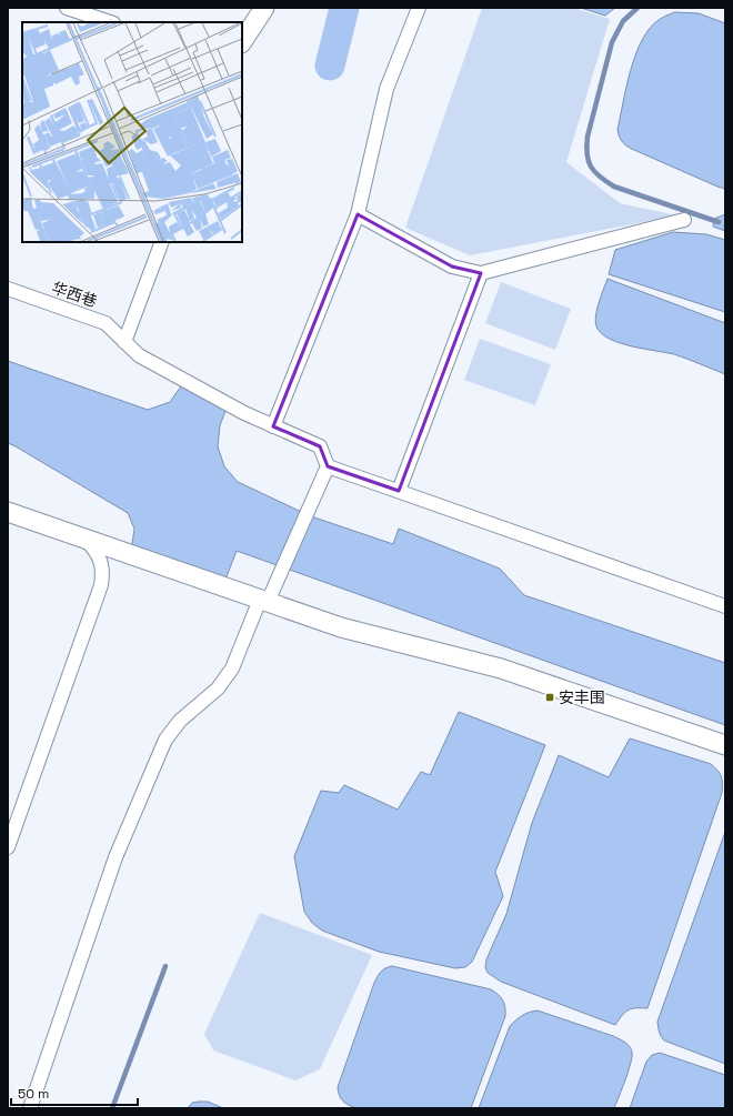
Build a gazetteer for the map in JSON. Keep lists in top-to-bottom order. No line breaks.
{"streets":{"street":["华西巷"]},"places":{"transit":["安丰围"]},"scale_bar":"50 m"}
